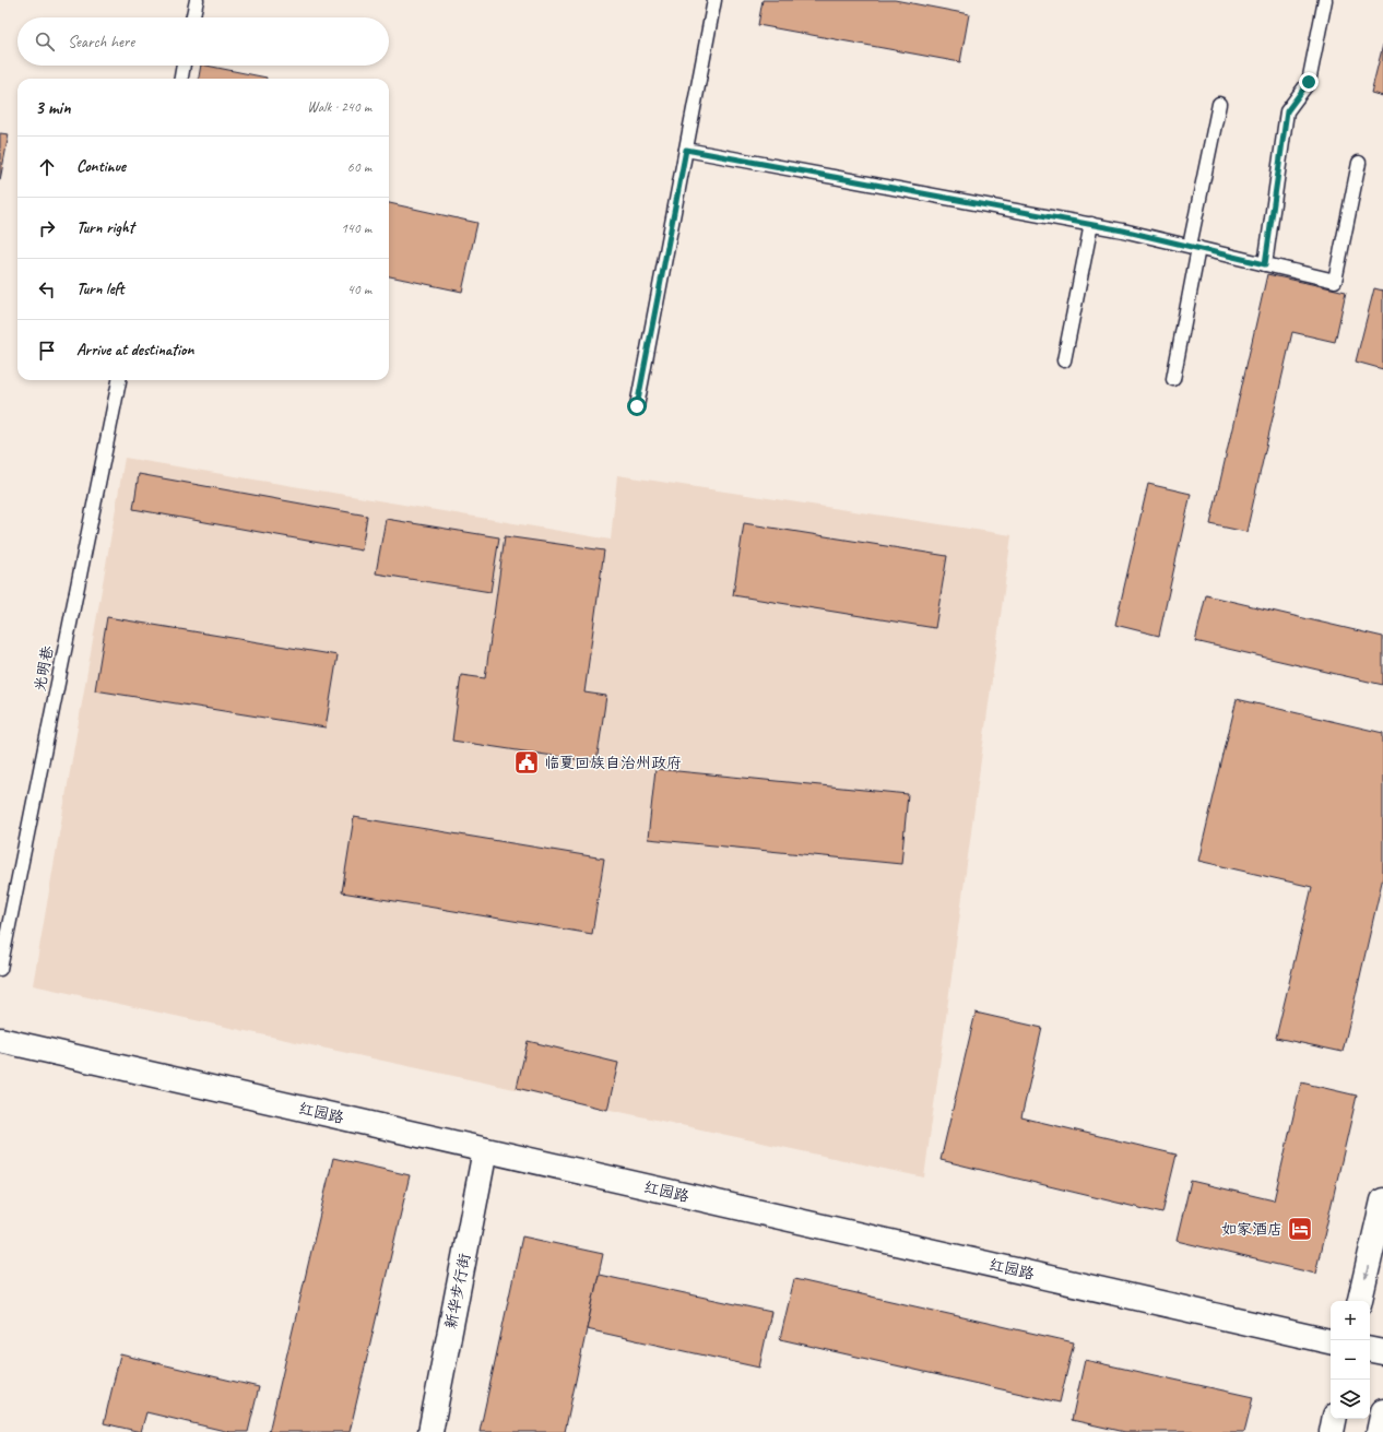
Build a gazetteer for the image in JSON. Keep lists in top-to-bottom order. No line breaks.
{"streets":{"main road":["红园路","新华步行街"],"lane":["光明巷"]},"crossings":[["红园路","新华步行街"]],"places":{"public building":["临夏回族自治州政府"],"hotel":["如家酒店"]},"page":{"search":"Search here","heading":["3 min","Walk · 240 m"],"list":[["Continue","60 m"],["Turn right","140 m"],["Turn left","40 m"],"Arrive at destination"],"map_buttons":["+","−"]}}
